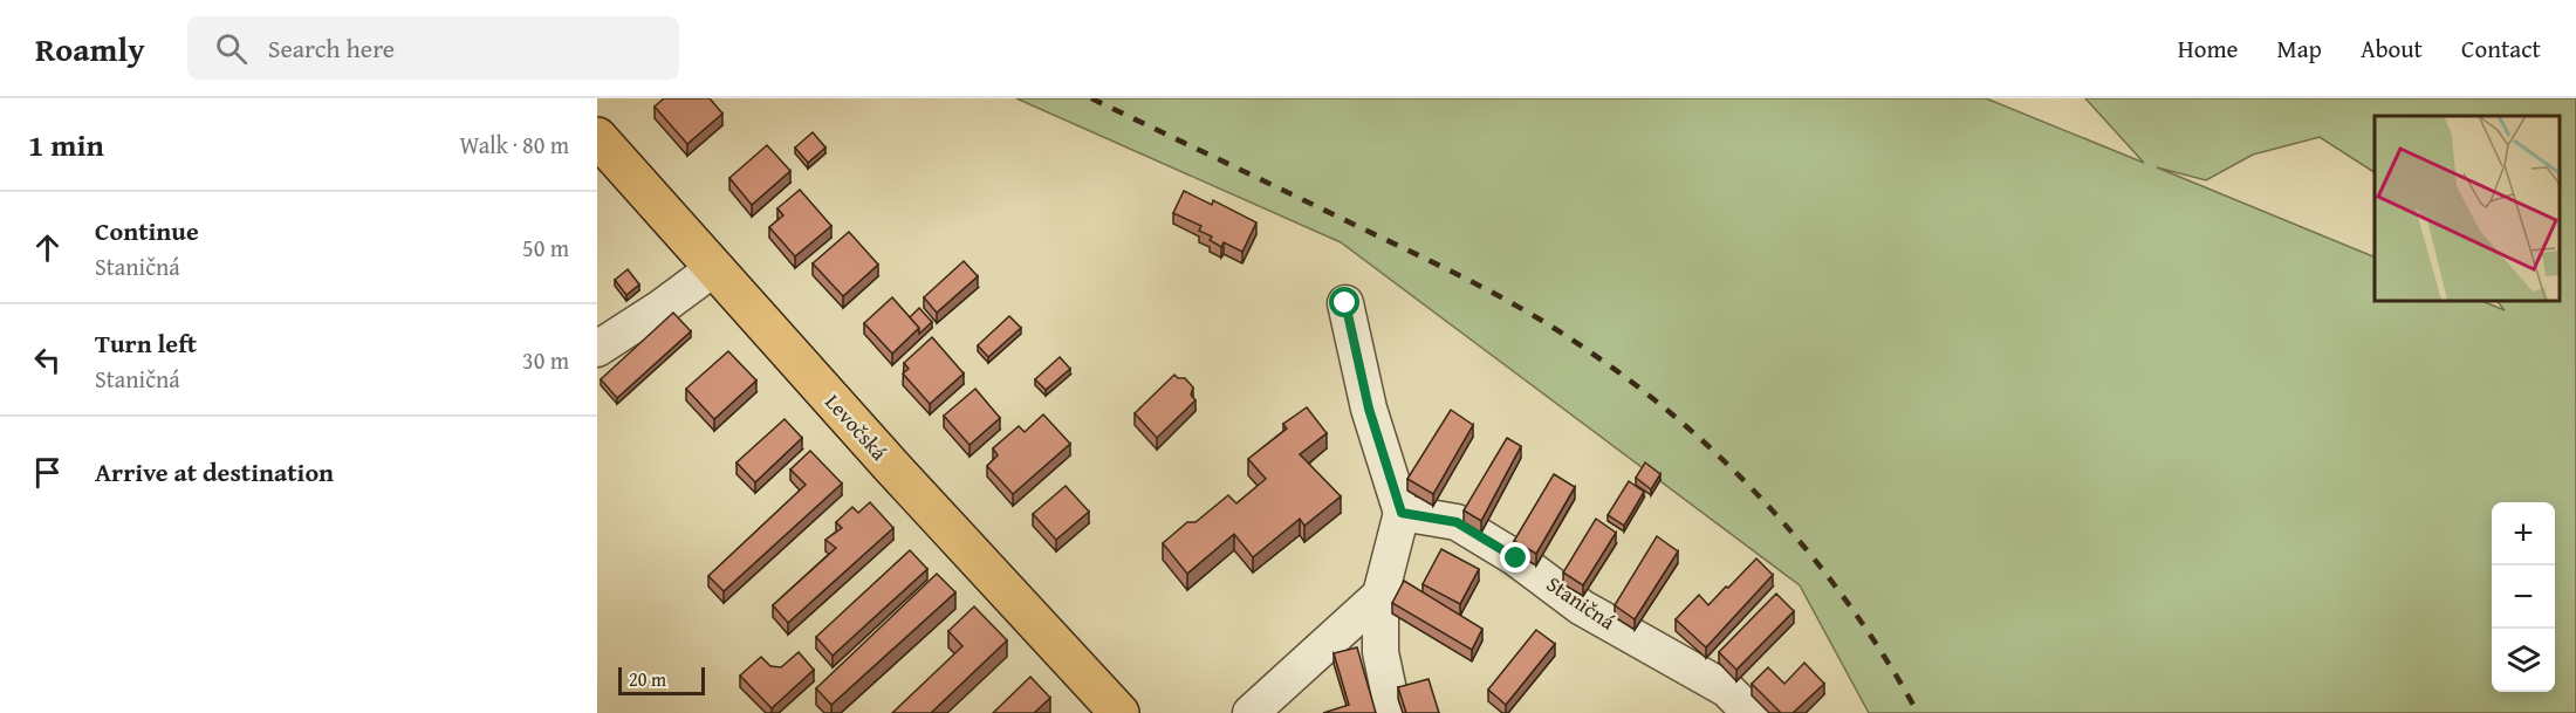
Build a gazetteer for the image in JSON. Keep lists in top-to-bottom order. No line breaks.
{"streets":{"main road":["Levočská"],"street":["Staničná"]},"scale_bar":"20 m","page":{"header":"Roamly","search":"Search here","nav":["Home","Map","About","Contact"],"heading":["1 min","Walk · 80 m"],"list":[["Continue","Staničná","50 m"],["Turn left","Staničná","30 m"],"Arrive at destination"],"map_buttons":["+","−"],"scale":"20 m"}}
